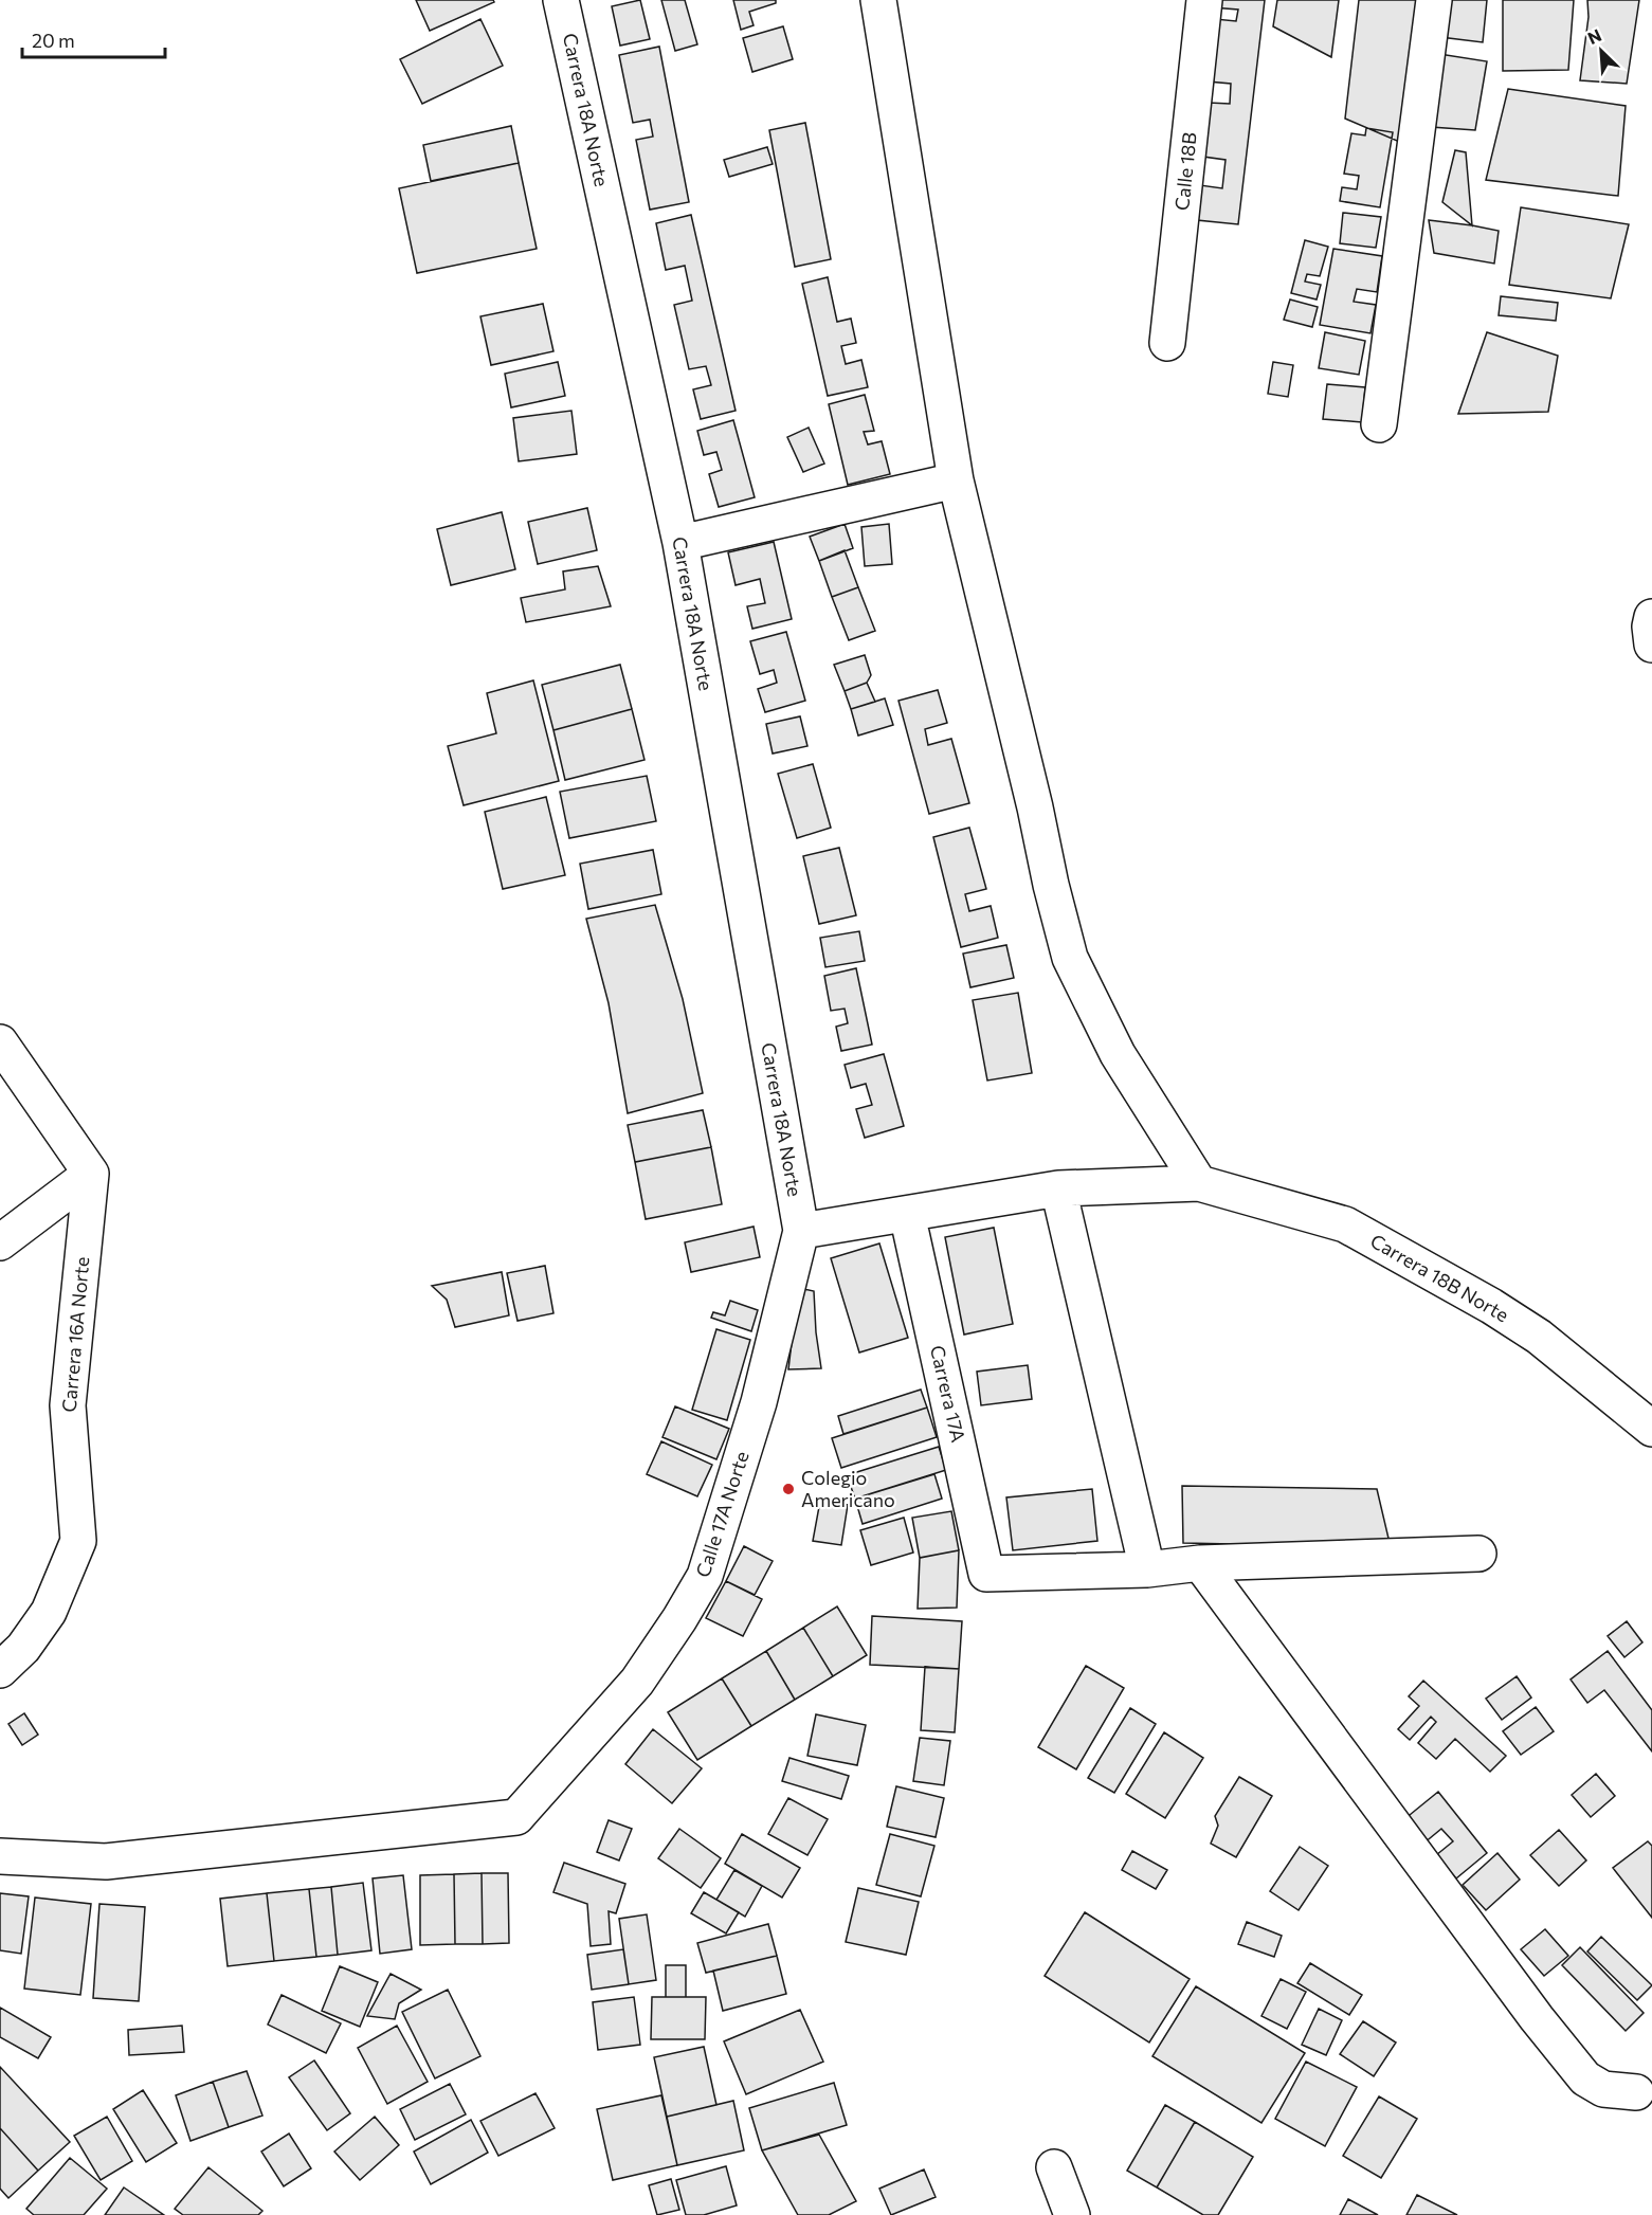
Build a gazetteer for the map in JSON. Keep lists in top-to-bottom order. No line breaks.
{"streets":{"street":["Carrera 18A Norte","Calle 18B","Carrera 18B Norte","Carrera 16A Norte","Carrera 17A","Calle 17A Norte"]},"crossings":[["Carrera 18A Norte","Carrera 18B Norte"],["Carrera 18A Norte","Calle 17A Norte"],["Carrera 18B Norte","Carrera 17A"],["Carrera 18B Norte","Calle 17A Norte"]],"places":["Colegio Americano"],"scale_bar":"20 m","north":"top left"}
